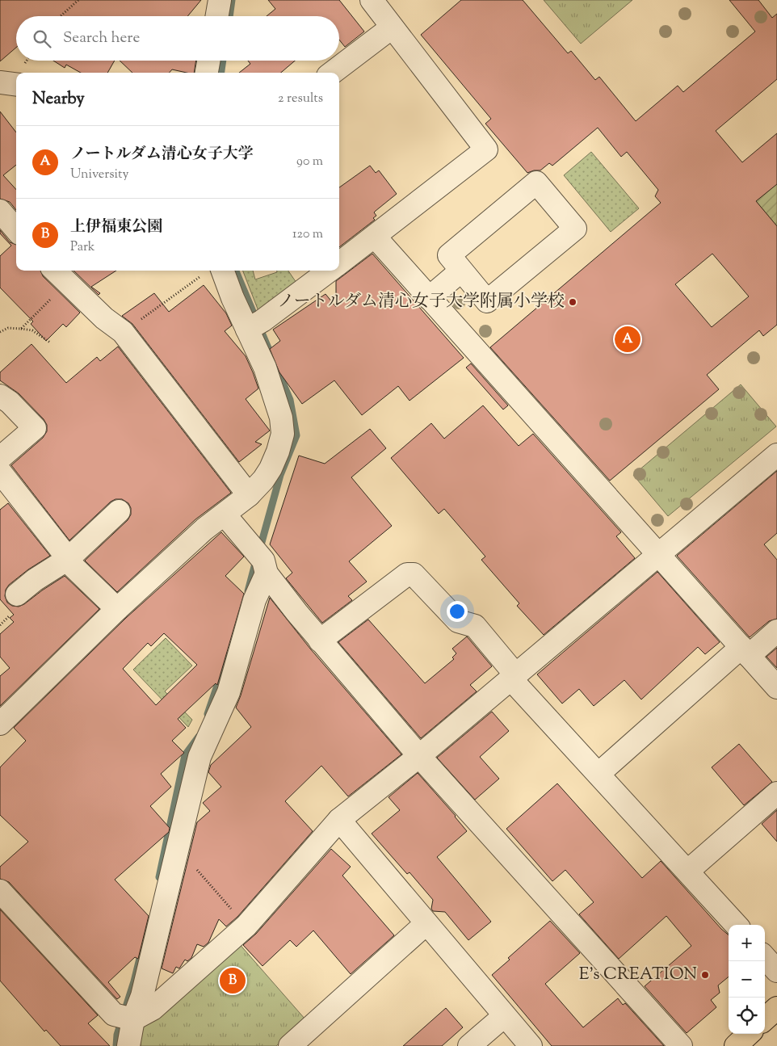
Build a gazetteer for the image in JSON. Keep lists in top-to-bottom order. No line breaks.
{"places":["ノートルダム清心女子大学附属小学校","E's CREATION"],"page":{"search":"Search here","heading":["Nearby","2 results"],"list":[{"mark":"A","name":"ノートルダム清心女子大学","note":"University","value":"90 m"},{"mark":"B","name":"上伊福東公園","note":"Park","value":"120 m"}],"pins":["A","B"],"map_buttons":["+","−"]}}
